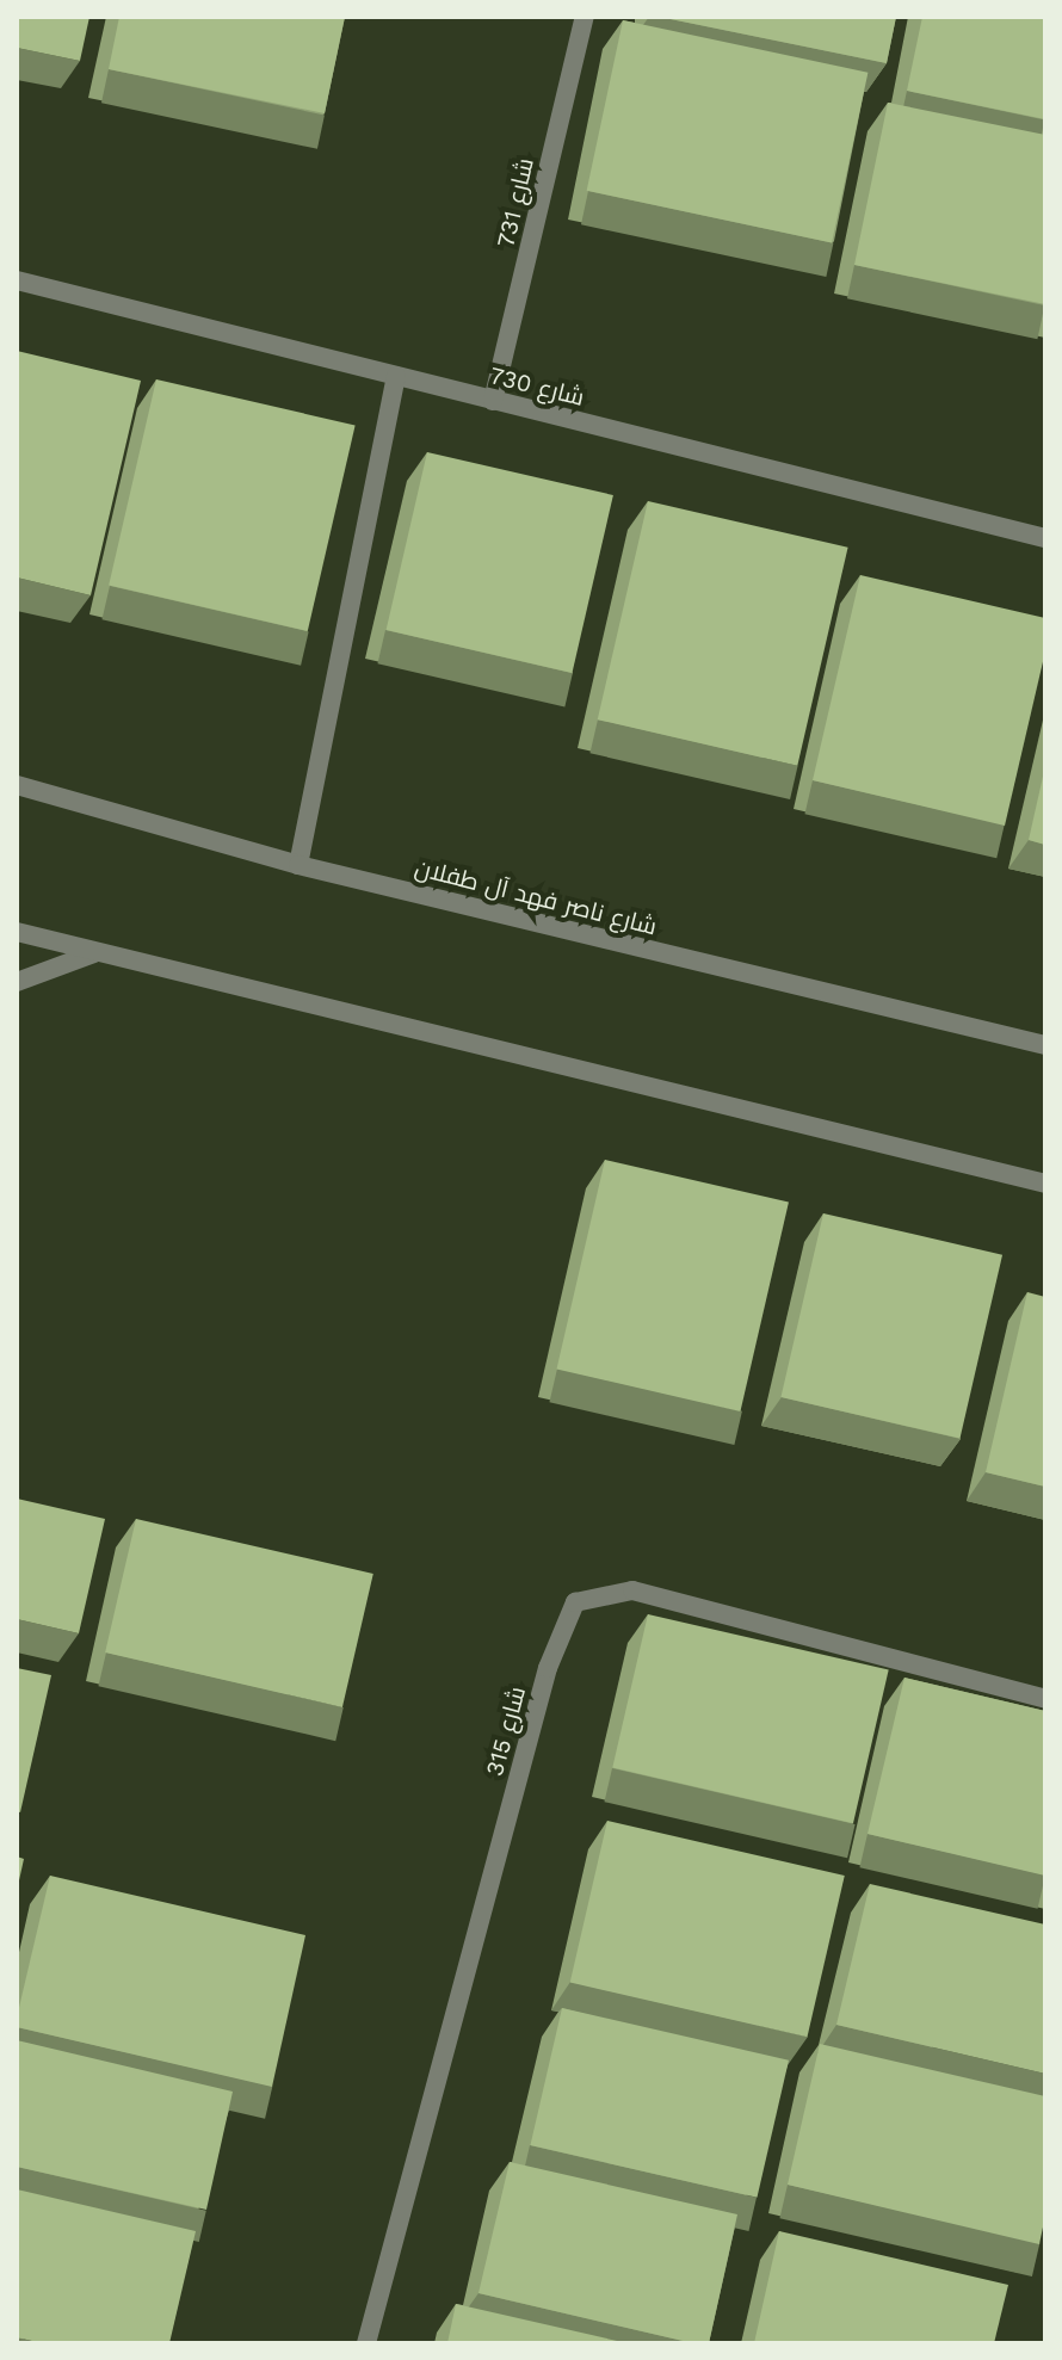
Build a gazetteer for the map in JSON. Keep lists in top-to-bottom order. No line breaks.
{"streets":{"street":["شارع 731","شارع 730","شارع ناصر فهد آل طفلان","شارع 315"]},"crossings":[["شارع 731","شارع 730"]]}
